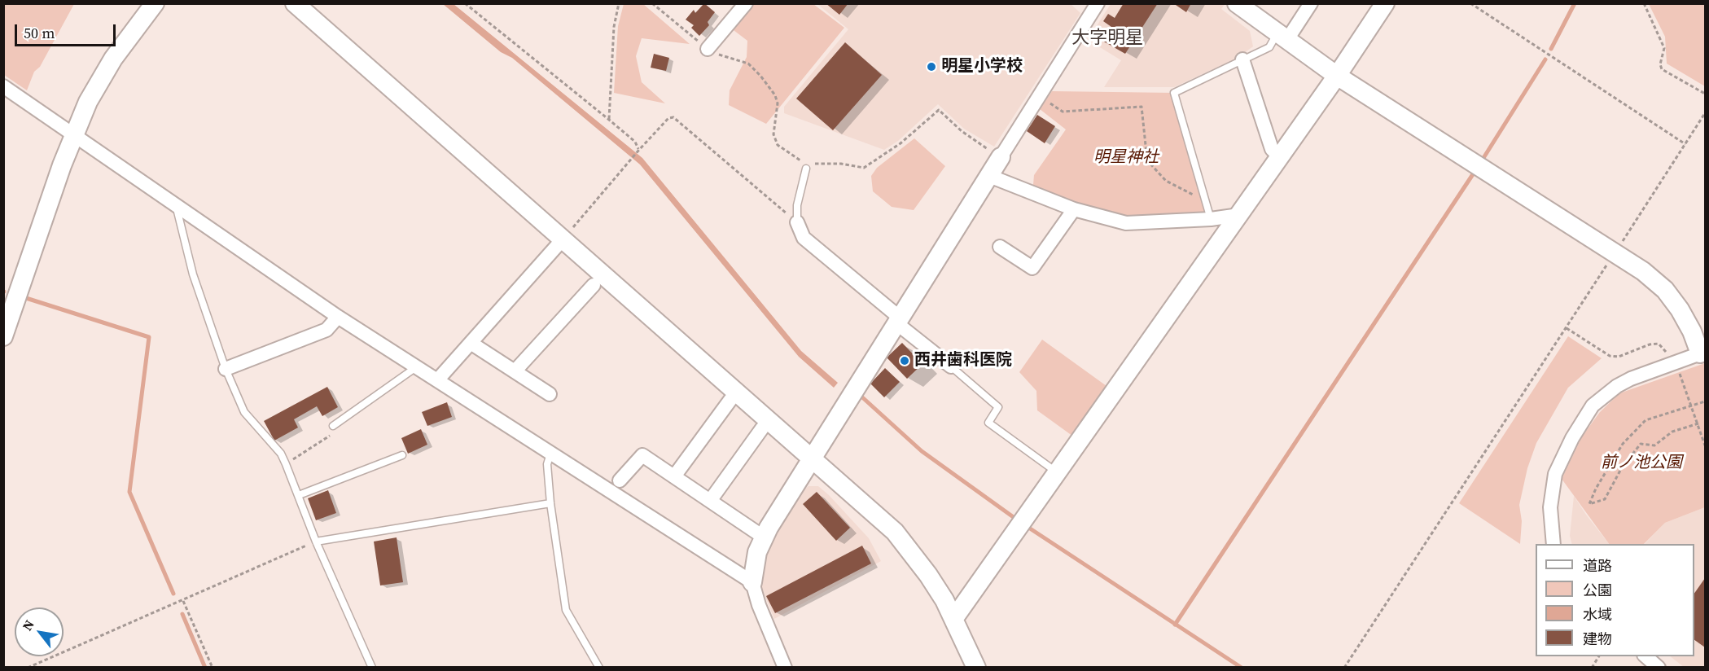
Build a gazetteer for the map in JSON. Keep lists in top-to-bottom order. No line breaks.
{"districts":["大字明星"],"parks":["明星神社","前ノ池公園"],"places":["明星小学校","西井歯科医院"],"legend":["道路","公園","水域","建物"],"scale_bar":"50 m","north":"top left"}
